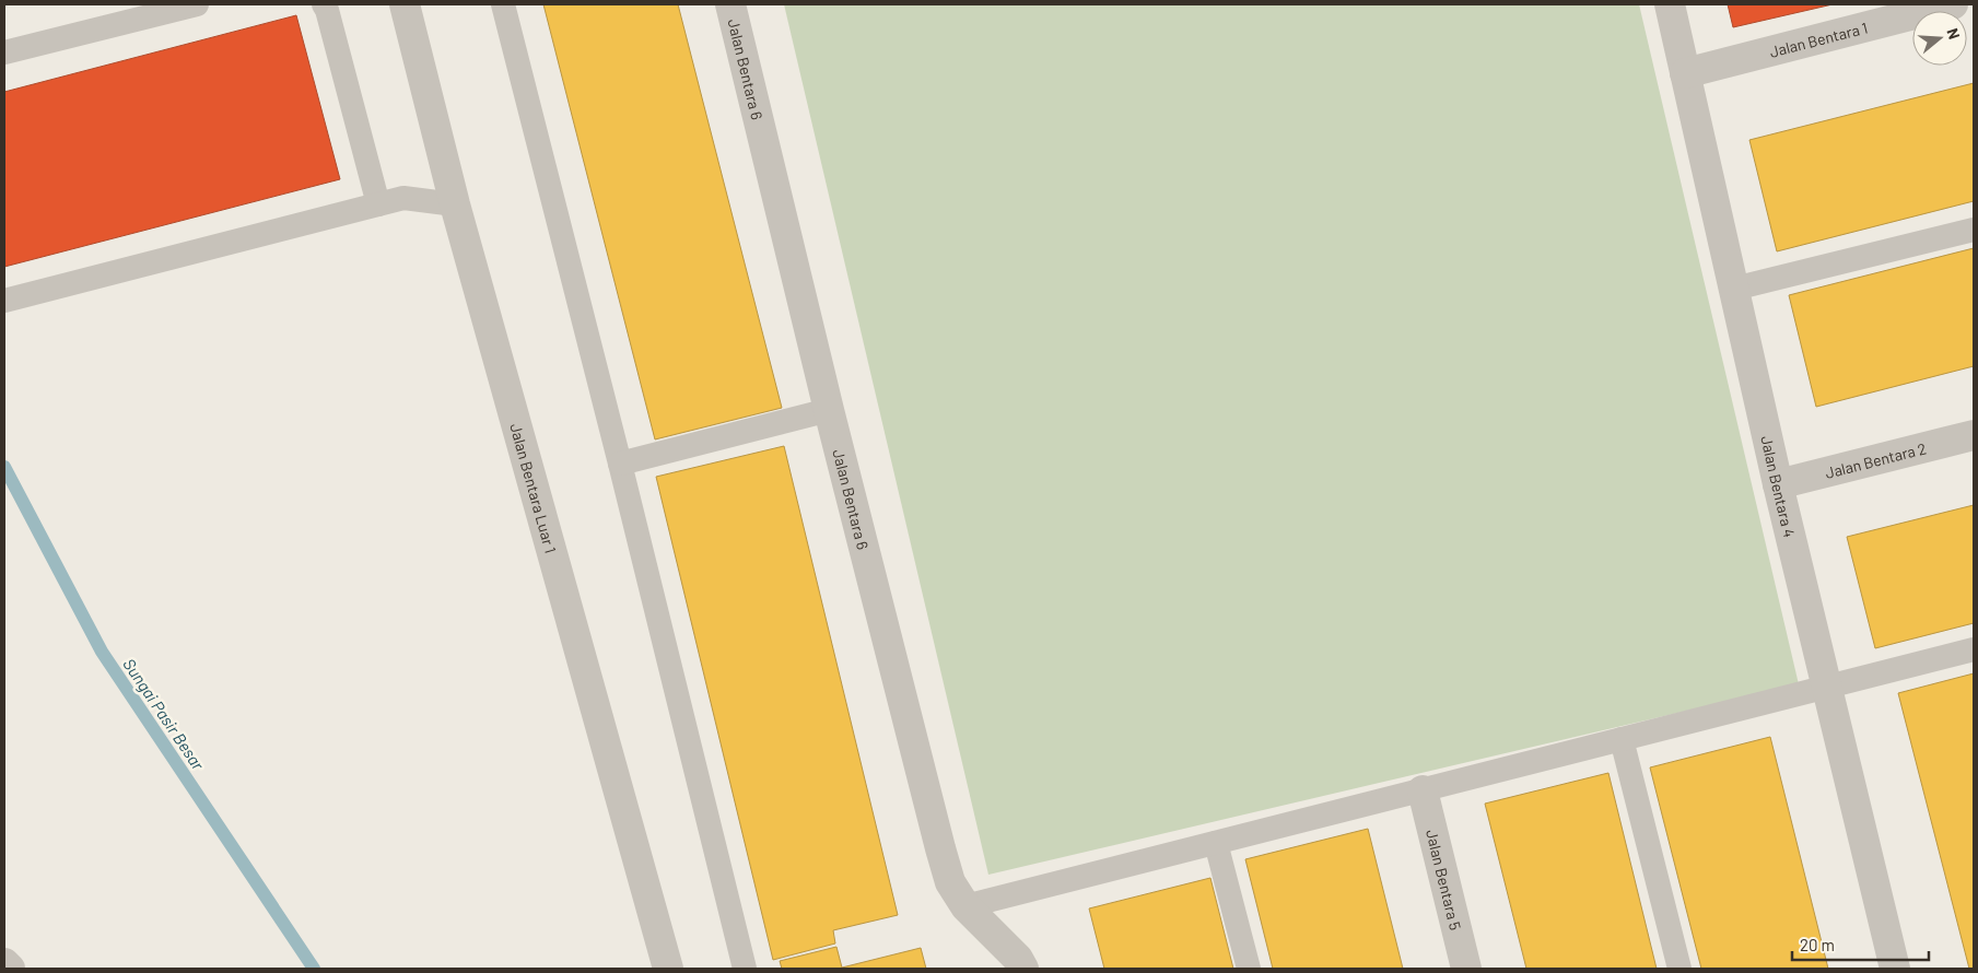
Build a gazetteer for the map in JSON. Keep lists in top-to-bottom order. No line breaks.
{"streets":{"street":["Jalan Bentara 1","Jalan Bentara 6","Jalan Bentara 2","Jalan Bentara Luar 1","Jalan Bentara 4","Jalan Bentara 5"]},"crossings":[["Jalan Bentara 1","Jalan Bentara 4"],["Jalan Bentara 2","Jalan Bentara 4"]],"water":["Sungai Pasir Besar"],"scale_bar":"20 m","north":"right"}
